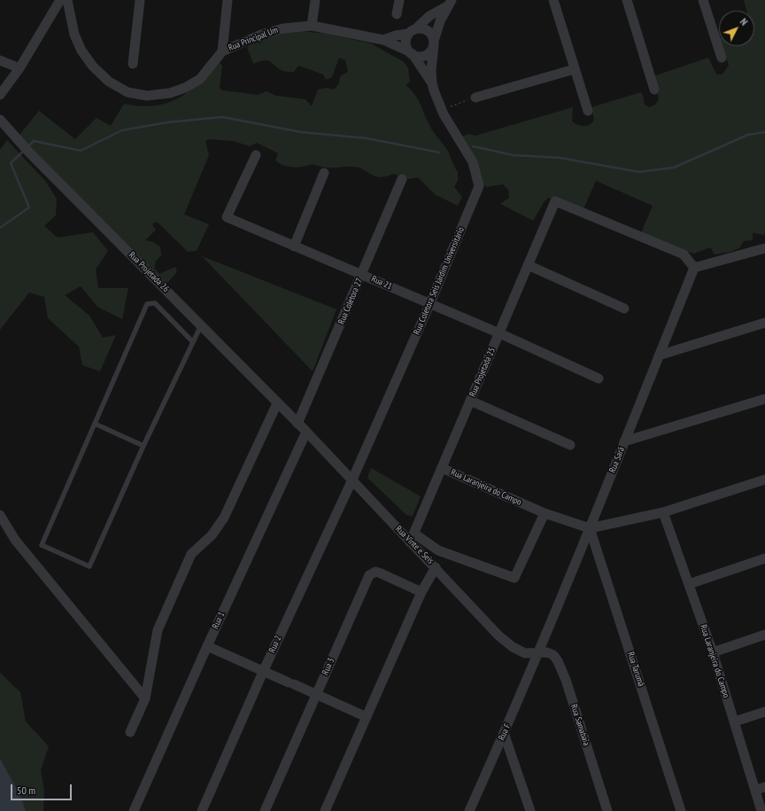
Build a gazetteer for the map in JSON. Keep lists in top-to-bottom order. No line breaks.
{"streets":{"street":["Rua Principal Um","Rua Projetada 26","Rua Coletora Seis Jardim Universitário","Rua 21","Rua Coletora 27","Rua Projetada 25","Rua Sarã","Rua Laranjeira do Campo","Rua Vinte e Seis","Rua 1","Rua 2","Rua 3","Rua Tarumâ","Rua Samabaia","Rua F"]},"crossings":[["Rua Projetada 26","Rua Coletora 27"],["Rua Projetada 26","Rua Vinte e Seis"],["Rua Coletora Seis Jardim Universitário","Rua 21"],["Rua Coletora Seis Jardim Universitário","Rua Vinte e Seis"],["Rua Coletora Seis Jardim Universitário","Rua 2"],["Rua 21","Rua Coletora 27"],["Rua 21","Rua Projetada 25"],["Rua Coletora 27","Rua Vinte e Seis"],["Rua Projetada 25","Rua Sarã"],["Rua Projetada 25","Rua Laranjeira do Campo"],["Rua Projetada 25","Rua Vinte e Seis"],["Rua Sarã","Rua Laranjeira do Campo"],["Rua Sarã","Rua Vinte e Seis"],["Rua Sarã","Rua Tarumâ"],["Rua Sarã","Rua Samabaia"],["Rua Sarã","Rua F"],["Rua Laranjeira do Campo","Rua Tarumâ"],["Rua Vinte e Seis","Rua 1"],["Rua Vinte e Seis","Rua 2"],["Rua Vinte e Seis","Rua Samabaia"],["Rua Vinte e Seis","Rua F"],["Rua Samabaia","Rua F"]],"scale_bar":"50 m","north":"top right"}
